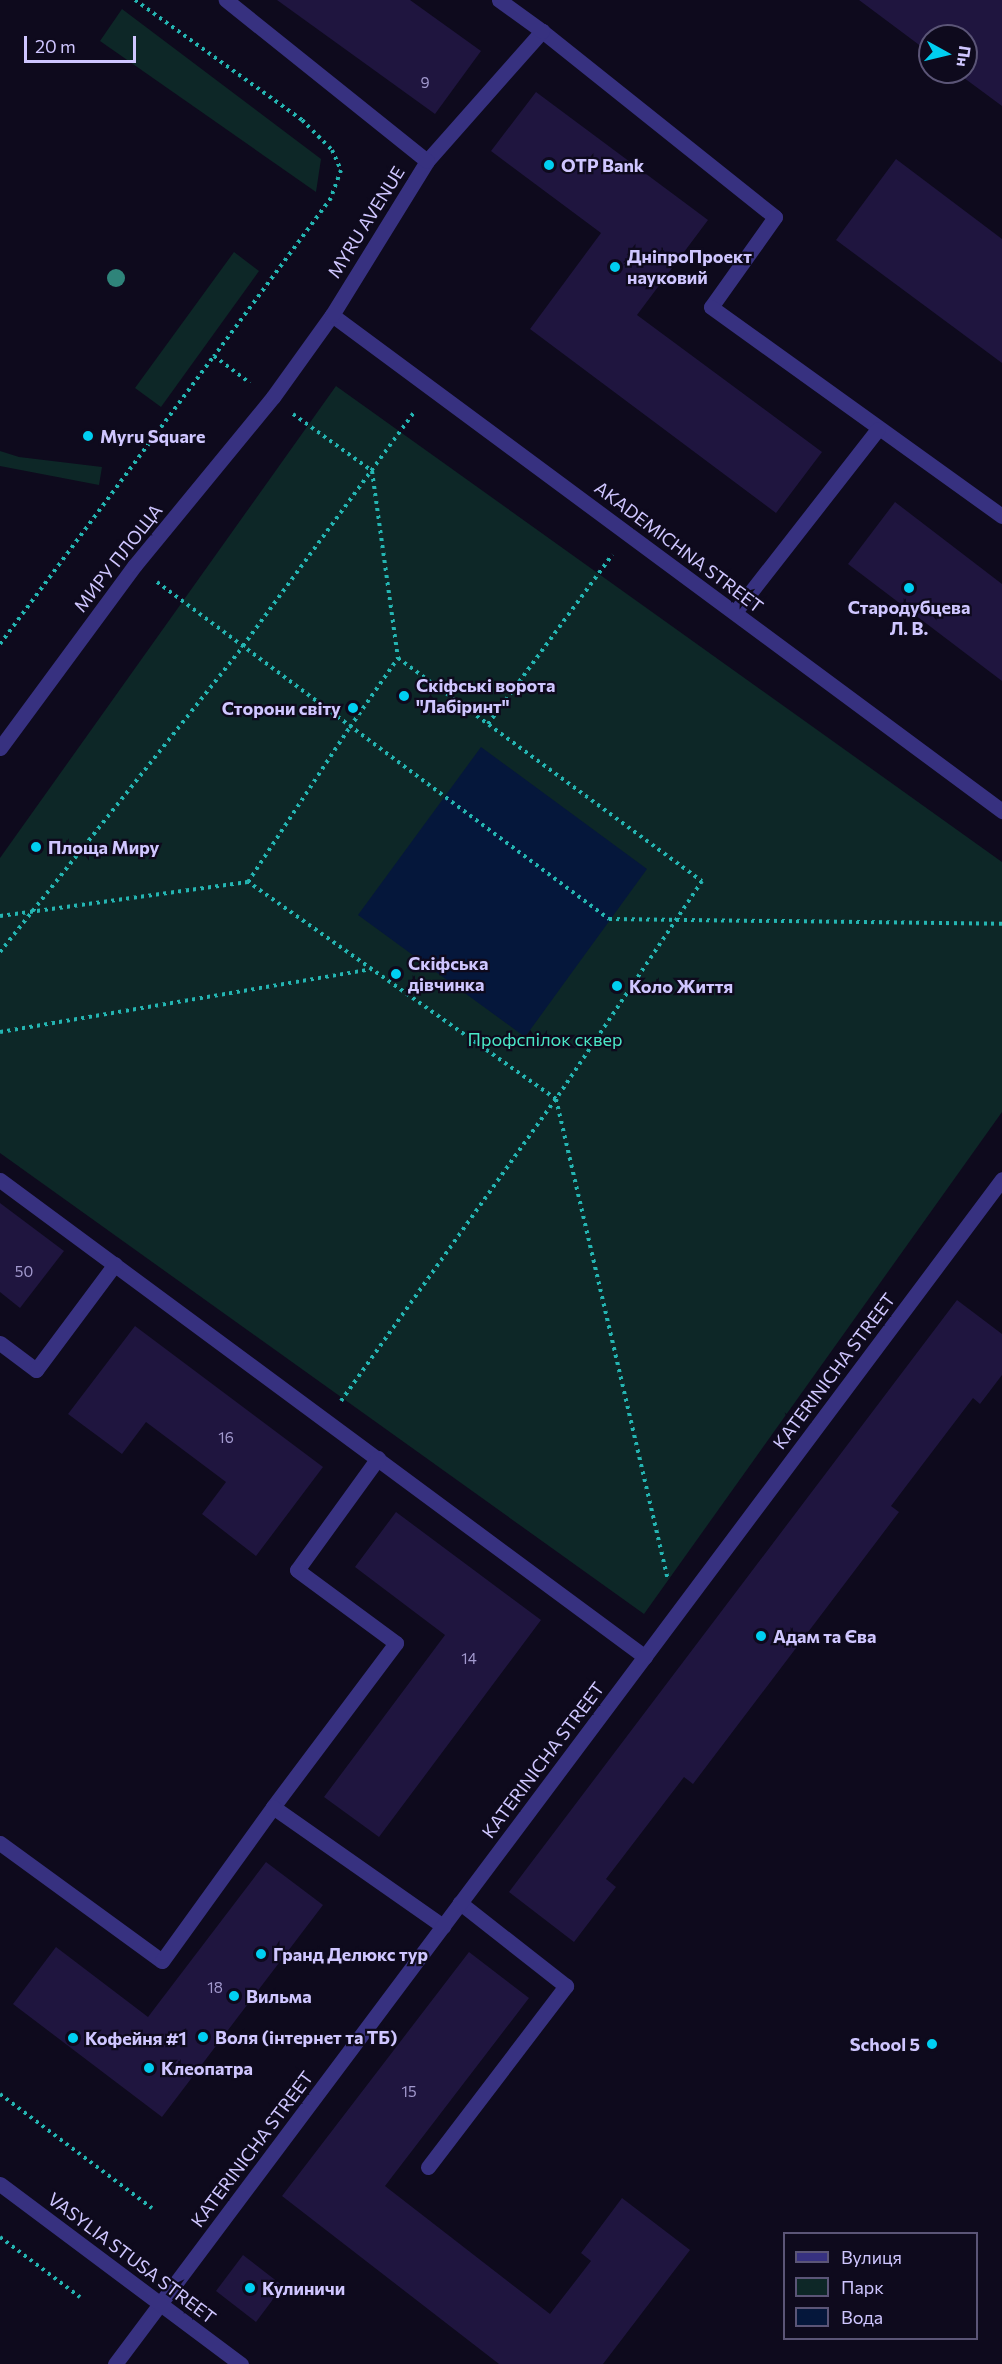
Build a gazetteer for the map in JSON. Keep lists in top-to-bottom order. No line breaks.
{"streets":{"street":["MYRU AVENUE","AKADEMICHNA STREET","МИРУ ПЛОЩА","KATERINICHA STREET","VASYLIA STUSA STREET"]},"crossings":[["MYRU AVENUE","AKADEMICHNA STREET"],["MYRU AVENUE","МИРУ ПЛОЩА"],["KATERINICHA STREET","VASYLIA STUSA STREET"]],"parks":["Профспілок сквер"],"places":["OTP Bank","ДніпроПроект науковий","Myru Square","Стародубцева Л. В.","Скіфські ворота \"Лабіринт\"","Сторони світу","Площа Миру","Скіфська дівчинка","Коло Життя","Адам та Єва","Гранд Делюкс тур","Вильма","Воля (інтернет та ТБ)","Кофейня #1","School 5","Клеопатра","Кулиничи"],"house_numbers":["9","50","16","14","18","15"],"legend":["Вулиця","Парк","Вода"],"scale_bar":"20 m","north":"right"}
